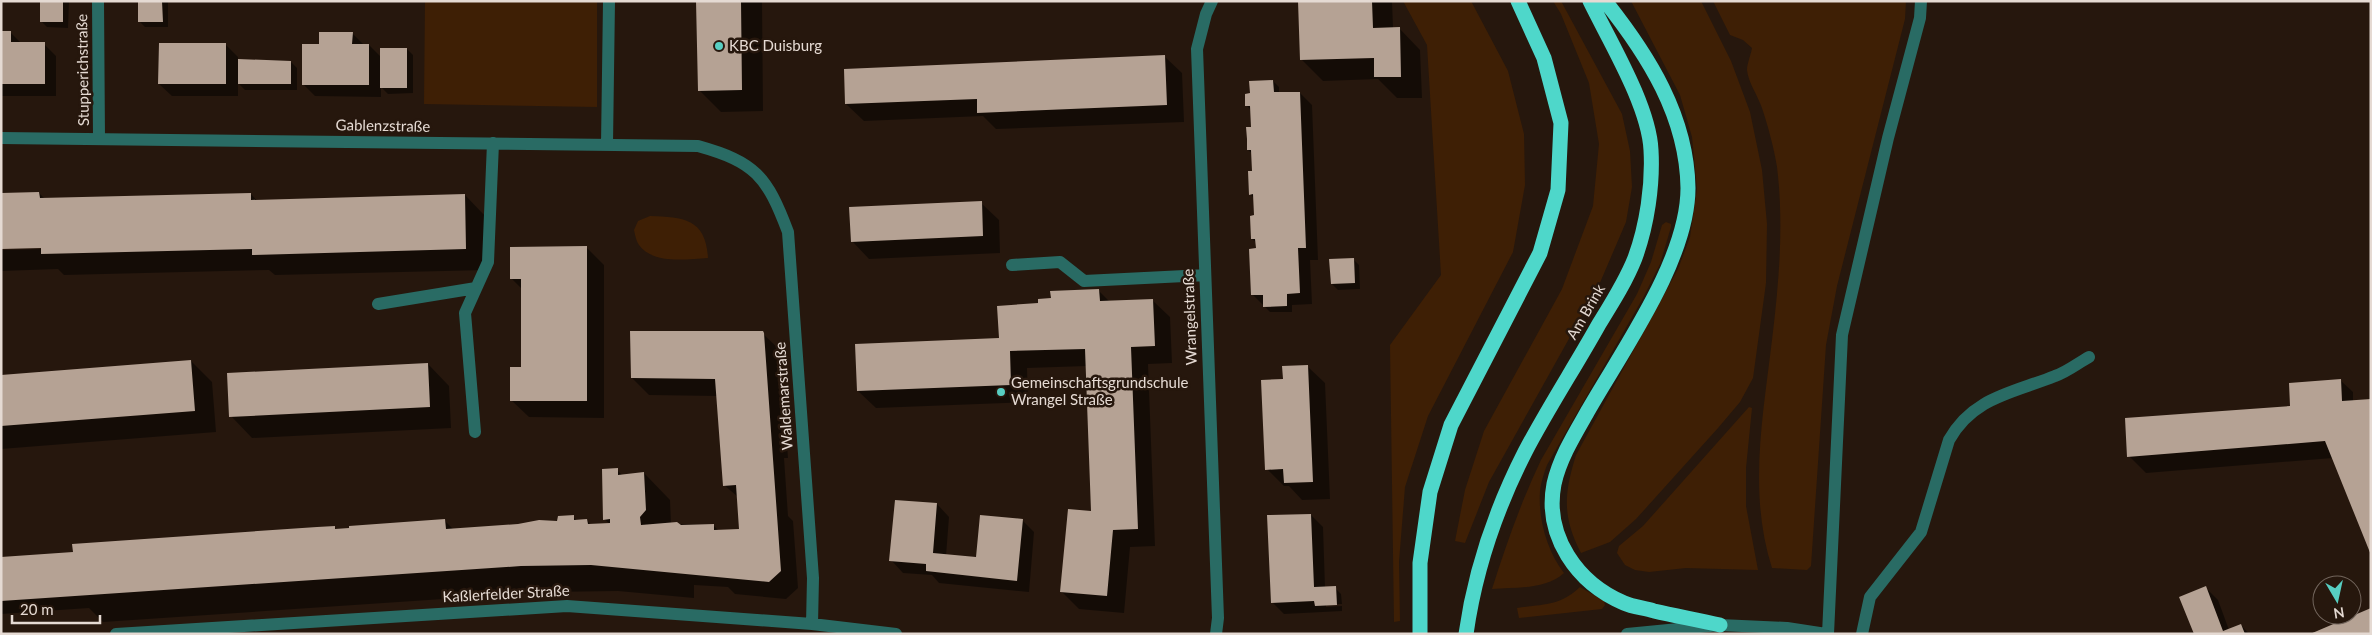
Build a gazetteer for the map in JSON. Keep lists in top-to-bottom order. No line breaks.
{"streets":{"highway":["Am Brink"],"street":["Stupperichstraße","Gablenzstraße","Wrangelstraße","Waldemarstraße","Kaßlerfelder Straße"]},"crossings":[["Stupperichstraße","Gablenzstraße"],["Gablenzstraße","Waldemarstraße"],["Waldemarstraße","Kaßlerfelder Straße"]],"places":["KBC Duisburg","Gemeinschaftsgrundschule Wrangel Straße"],"scale_bar":"20 m","north":"bottom"}
